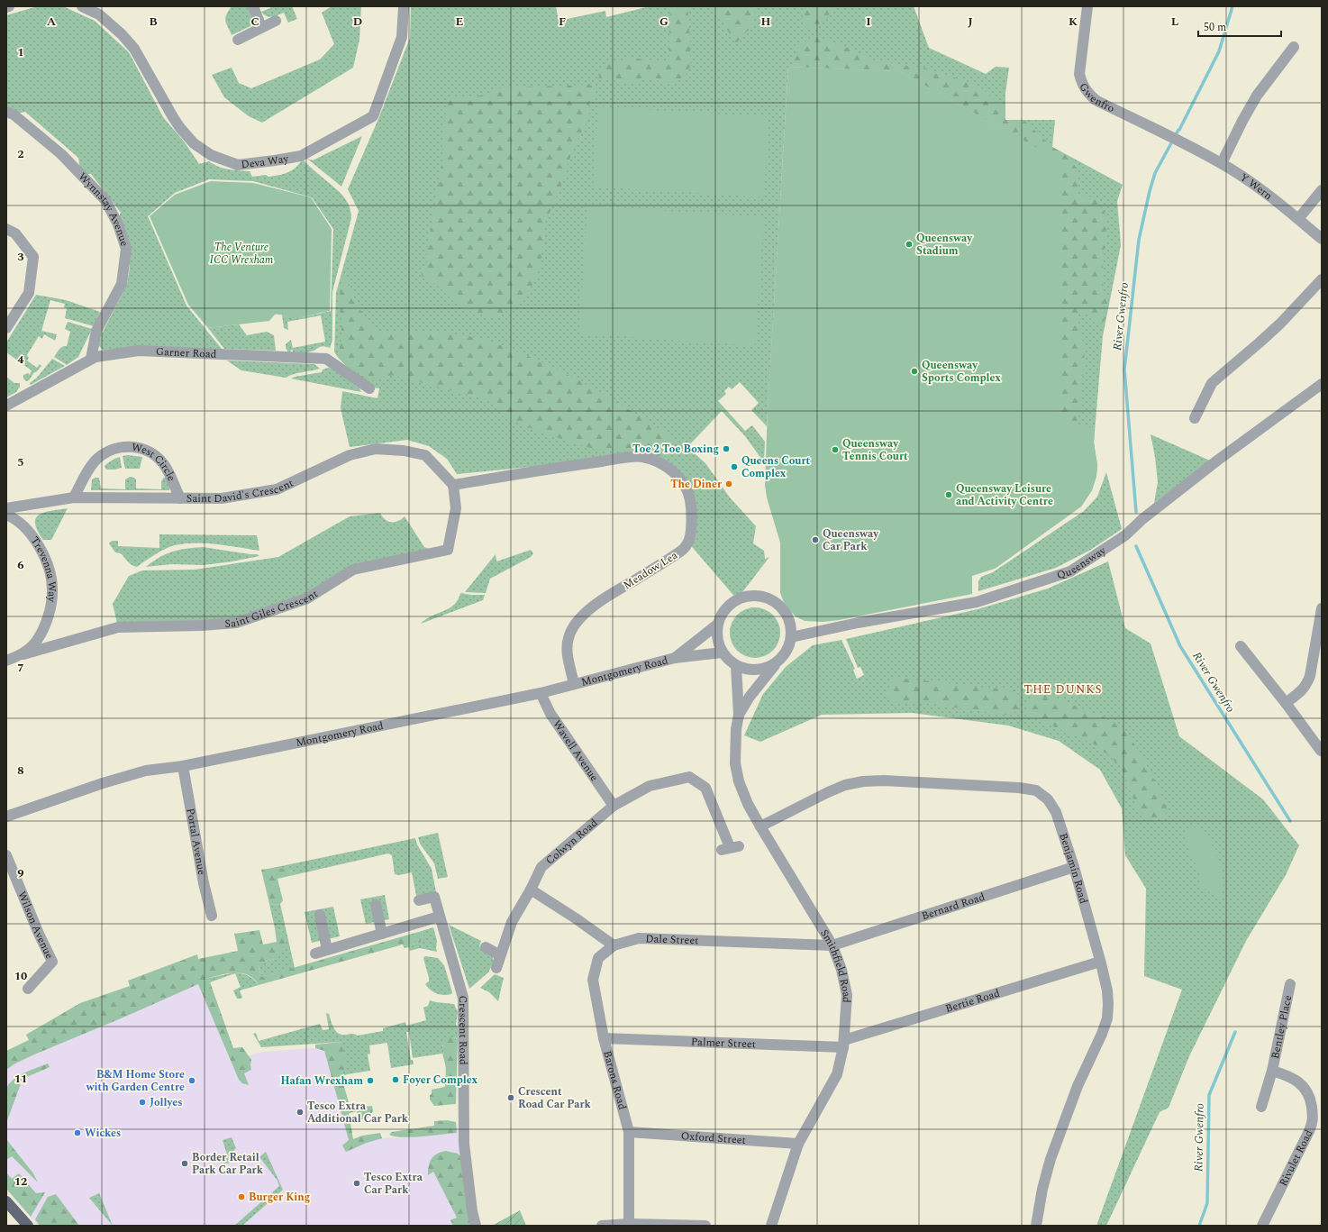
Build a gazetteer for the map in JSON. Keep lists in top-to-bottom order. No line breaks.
{"streets":{"street":["Gwenfro","Deva Way","Y Wern","Wynnstay Avenue","Garner Road","West Circle","Saint David's Crescent","Queensway","Trevenna Way","Meadow Lea","Saint Giles Crescent","Montgomery Road","Wavell Avenue","Portal Avenue","Colwyn Road","Benjamin Road","Bernard Road","Wilson Avenue","Dale Street","Smithfield Road","Bertie Road","Bentley Place","Crescent Road","Palmer Street","Barons Road","Oxford Street","Rivulet Road"]},"crossings":[["Gwenfro","Y Wern"],["Wynnstay Avenue","Garner Road"],["West Circle","Saint David's Crescent"],["Saint David's Crescent","Meadow Lea"],["Saint David's Crescent","Saint Giles Crescent"],["Queensway","Montgomery Road"],["Queensway","Smithfield Road"],["Trevenna Way","Saint Giles Crescent"],["Meadow Lea","Saint Giles Crescent"],["Meadow Lea","Montgomery Road"],["Montgomery Road","Wavell Avenue"],["Montgomery Road","Portal Avenue"],["Montgomery Road","Smithfield Road"],["Wavell Avenue","Colwyn Road"],["Benjamin Road","Bernard Road"],["Benjamin Road","Smithfield Road"],["Benjamin Road","Bertie Road"],["Bernard Road","Dale Street"],["Bernard Road","Smithfield Road"],["Dale Street","Smithfield Road"],["Dale Street","Barons Road"],["Smithfield Road","Bertie Road"],["Smithfield Road","Palmer Street"],["Smithfield Road","Oxford Street"],["Bertie Road","Palmer Street"],["Bentley Place","Rivulet Road"],["Palmer Street","Barons Road"],["Barons Road","Oxford Street"]],"districts":["THE DUNKS"],"water":["River Gwenfro"],"parks":["The Venture ICC Wrexham"],"places":["Queensway Stadium","Queensway Sports Complex","Toe 2 Toe Boxing","Queensway Tennis Court","Queens Court Complex","The Diner","Queensway Leisure and Activity Centre","Queensway Car Park","Foyer Complex","B&M Home Store with Garden Centre","Hafan Wrexham","Crescent Road Car Park","Jollyes","Tesco Extra Additional Car Park","Wickes","Border Retail Park Car Park","Tesco Extra Car Park","Burger King"],"scale_bar":"50 m","grid":{"columns":["A","B","C","D","E","F","G","H","I","J","K","L"],"rows":["1","2","3","4","5","6","7","8","9","10","11","12"]}}
